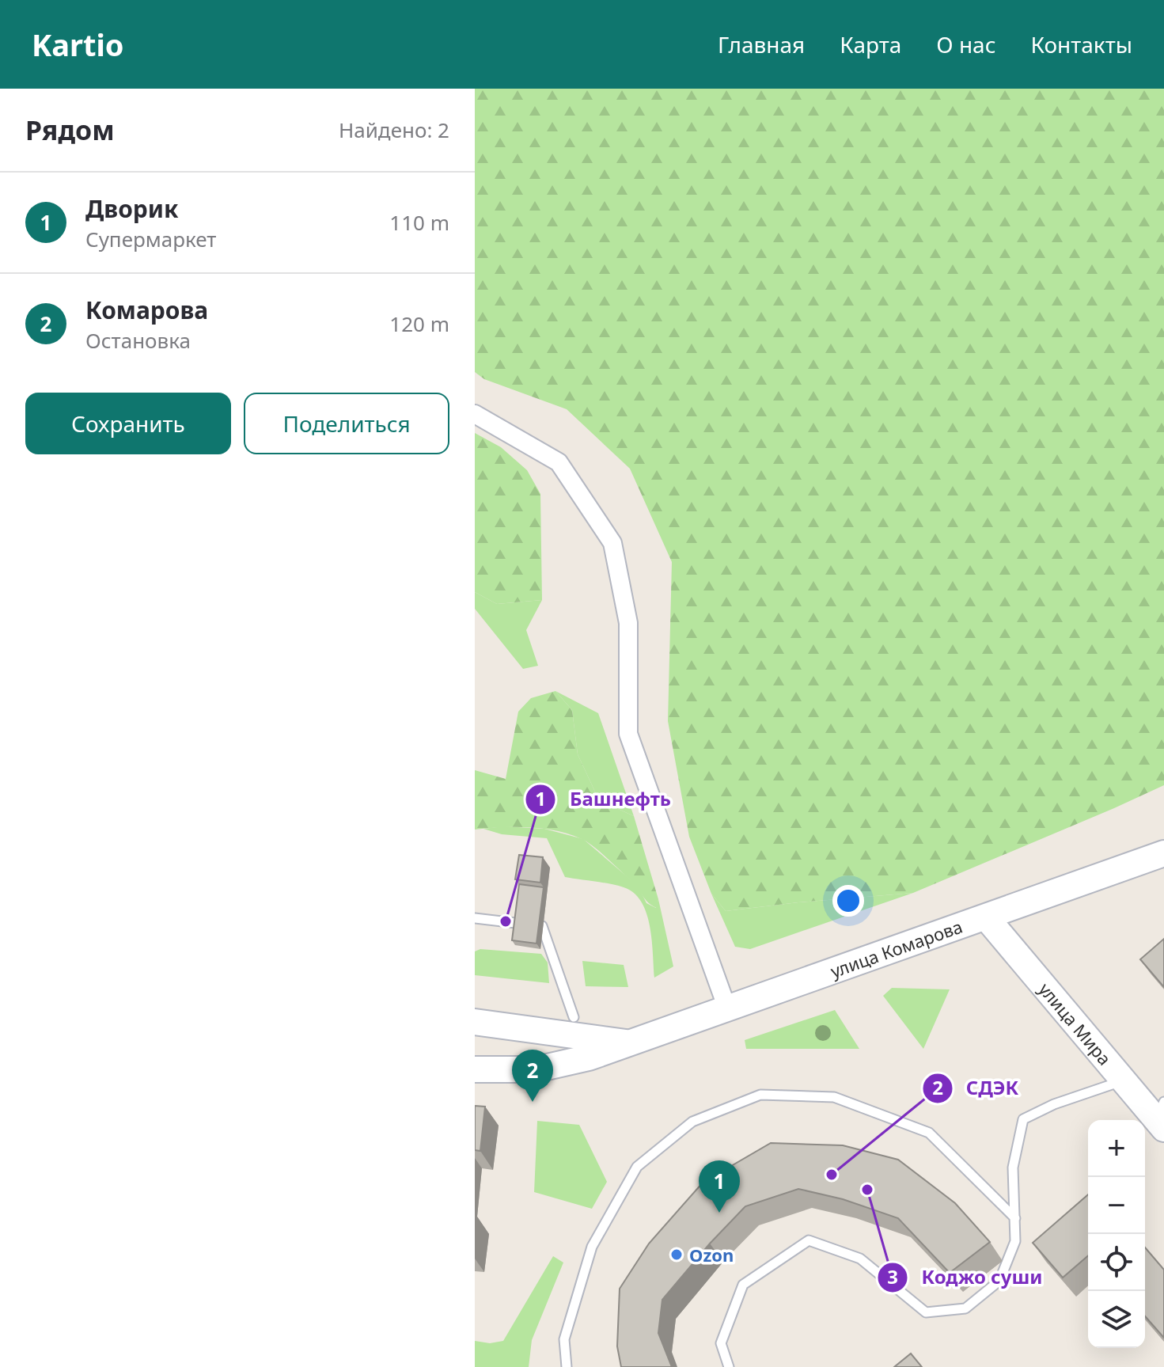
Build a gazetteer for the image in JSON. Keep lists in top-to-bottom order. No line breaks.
{"streets":{"main road":["улица Комарова","улица Мира"]},"crossings":[["улица Комарова","улица Мира"]],"places":["Башнефть","СДЭК","Коджо суши","Ozon"],"page":{"header":"Kartio","nav":["Главная","Карта","О нас","Контакты"],"heading":["Рядом","Найдено: 2"],"list":[{"mark":"1","name":"Дворик","note":"Супермаркет","value":"110 m"},{"mark":"2","name":"Комарова","note":"Остановка","value":"120 m"}],"buttons":["Сохранить","Поделиться"],"pins":["2","1"],"map_buttons":["+","−"]}}
